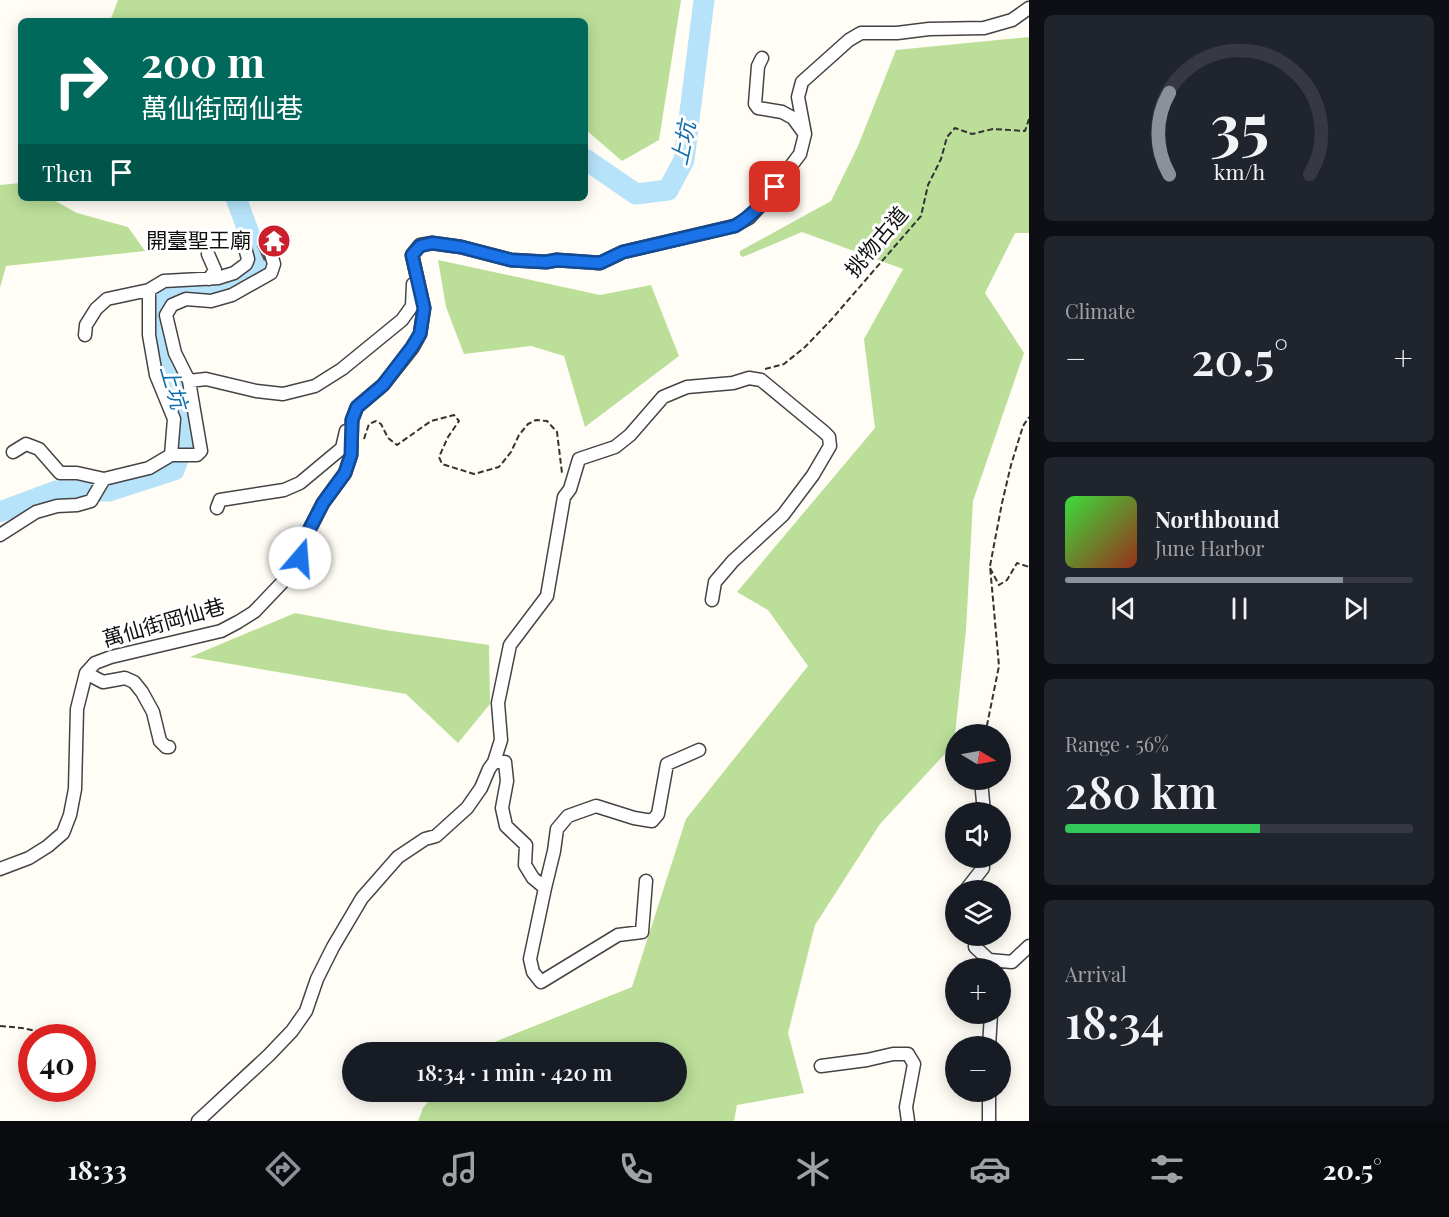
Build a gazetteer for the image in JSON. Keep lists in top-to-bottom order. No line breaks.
{"streets":{"street":["萬仙街岡仙巷"],"path":["挑物古道"]},"water":["上坑"],"places":{"temple":["開臺聖王廟"]},"north":"right","page":{"turn":["200 m","萬仙街岡仙巷"],"then":"Then","tile":["Climate",["Range · 56%","280 km"],["Arrival","18:34"]],"heat":["−","20.5°","+"],"song":["Northbound","June Harbor"],"map_buttons":["+","−"],"limit":"40","trip":"18:34 · 1 min · 420 m","tabs":["18:33","20.5°"],"gauge":["35","km/h"]}}
